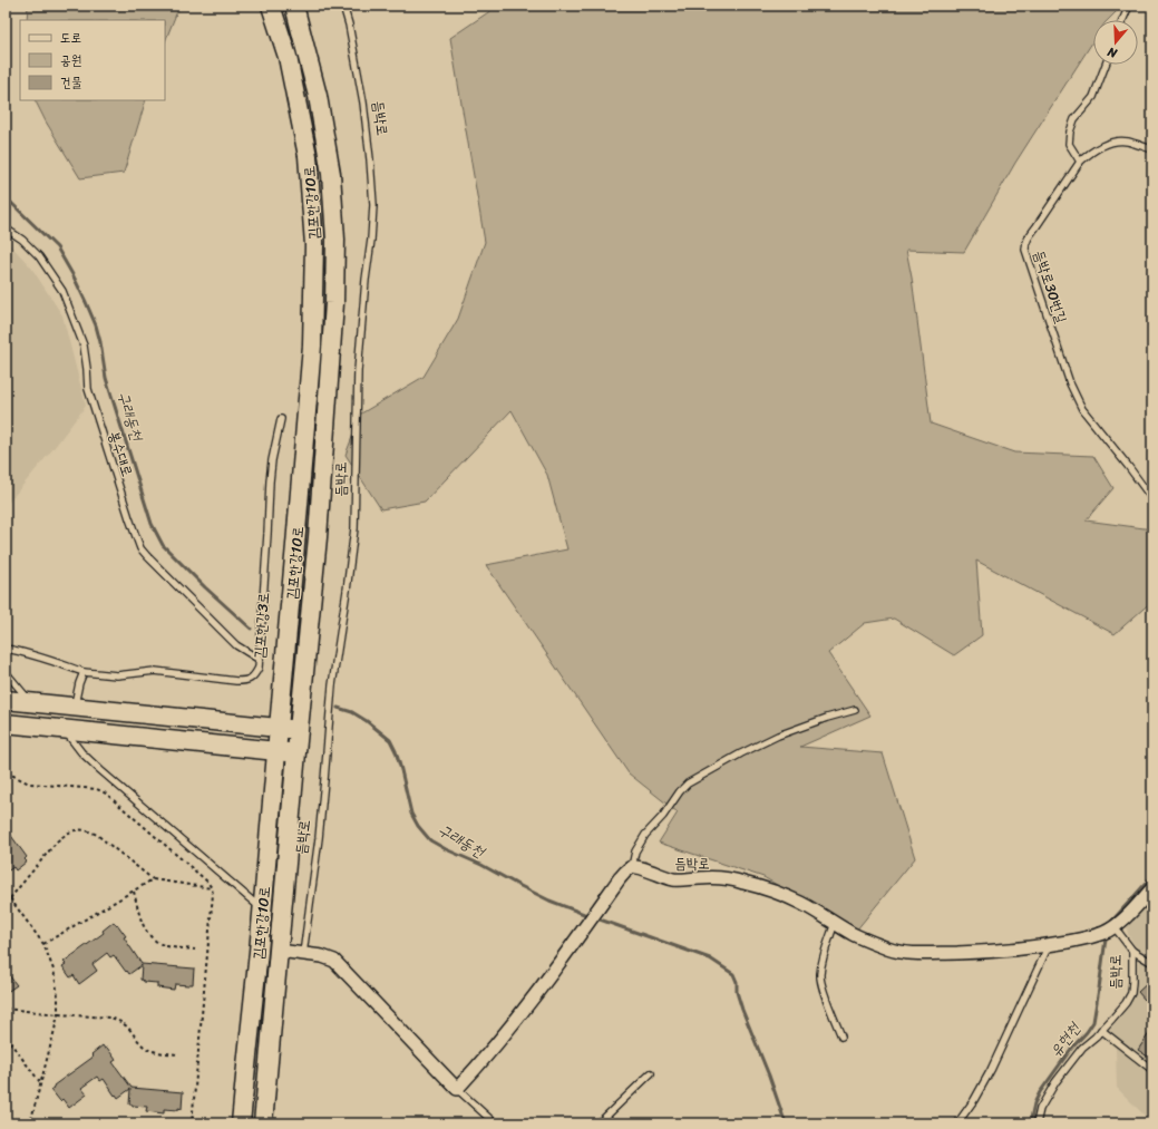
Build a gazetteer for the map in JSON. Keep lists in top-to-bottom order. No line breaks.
{"streets":{"street":["듬박로","김포한강10로"],"lane":["듬박로30번길","봉수대로","김포한강3로"]},"crossings":[["봉수대로","김포한강3로"]],"water":["구래동천","유현천"],"legend":["도로","공원","건물"],"north":"bottom"}
